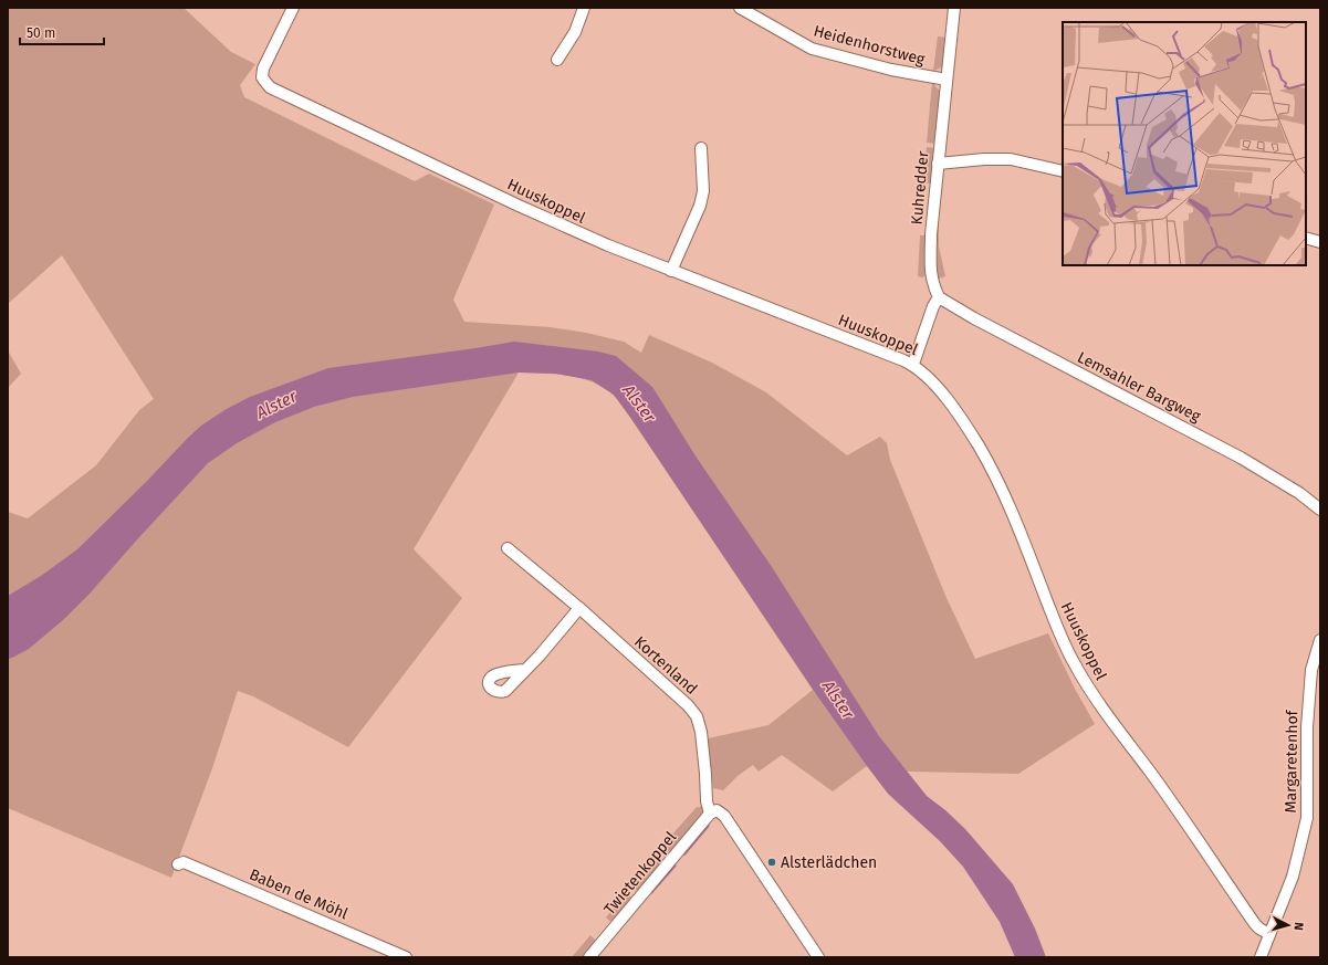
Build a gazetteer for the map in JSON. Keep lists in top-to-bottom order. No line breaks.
{"streets":{"street":["Heidenhorstweg","Kuhredder","Huuskoppel","Lemsahler Bargweg","Kortenland","Margaretenhof","Twietenkoppel","Baben de Möhl"]},"crossings":[["Heidenhorstweg","Kuhredder"],["Kuhredder","Lemsahler Bargweg"],["Huuskoppel","Margaretenhof"],["Kortenland","Twietenkoppel"]],"water":["Alster"],"places":["Alsterlädchen"],"scale_bar":"50 m","north":"right"}
